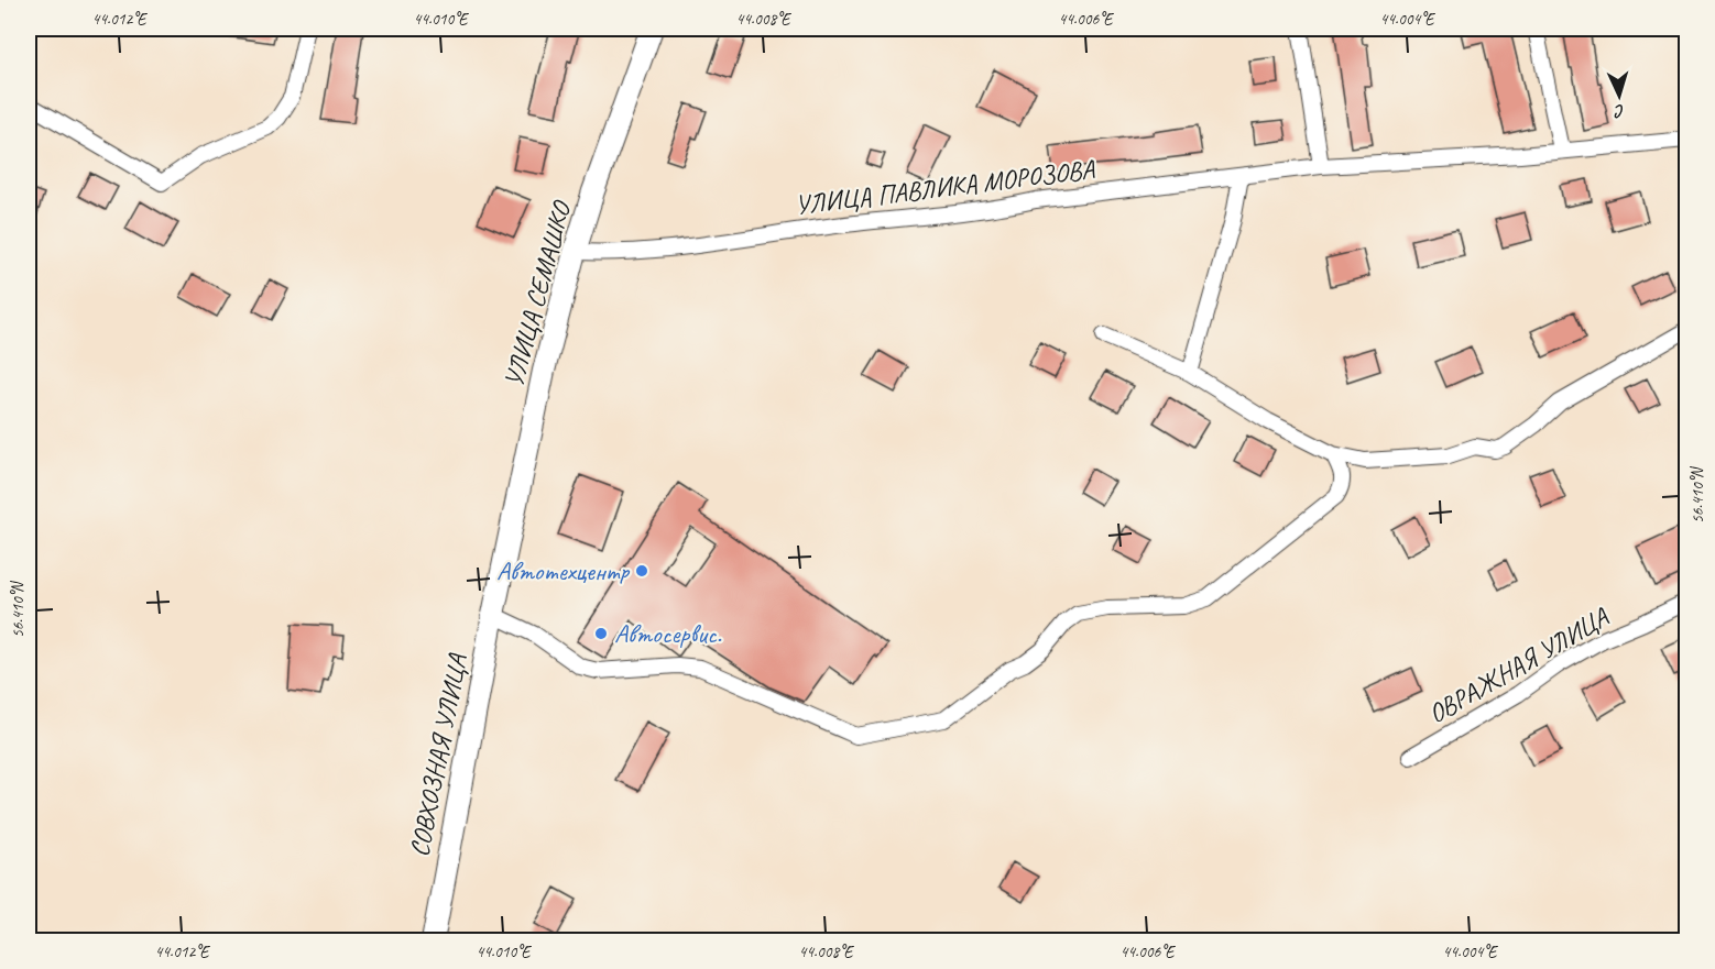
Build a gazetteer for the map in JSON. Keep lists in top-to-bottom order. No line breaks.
{"streets":{"main road":["УЛИЦА СЕМАШКО","СОВХОЗНАЯ УЛИЦА"],"street":["УЛИЦА ПАВЛИКА МОРОЗОВА","ОВРАЖНАЯ УЛИЦА"]},"crossings":[["УЛИЦА ПАВЛИКА МОРОЗОВА","УЛИЦА СЕМАШКО"],["УЛИЦА СЕМАШКО","СОВХОЗНАЯ УЛИЦА"]],"places":["Автотехцентр","Автосервис."],"north":"bottom","coordinates":["44.012°E","44.010°E","44.008°E","44.006°E","44.004°E","56.410°N"]}
